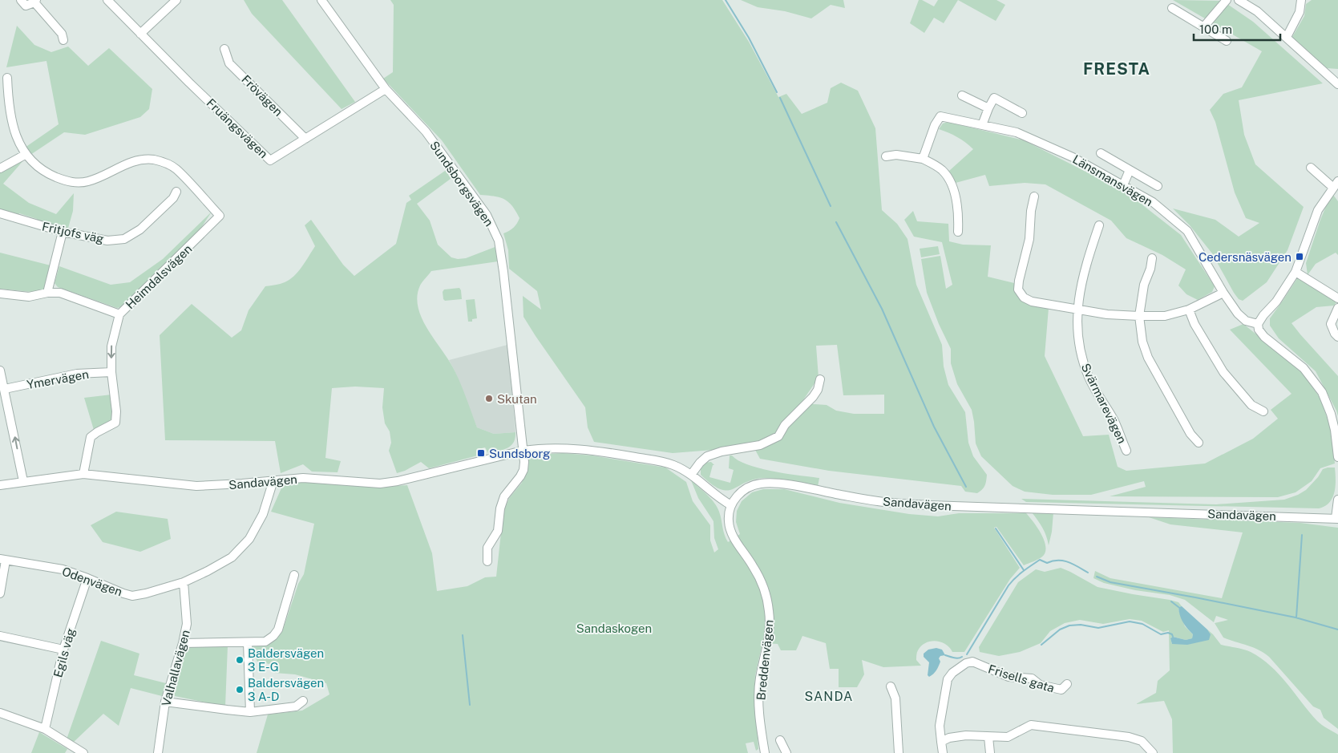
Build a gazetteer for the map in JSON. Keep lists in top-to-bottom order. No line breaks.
{"streets":{"street":["Frövägen","Fruängsvägen","Länsmansvägen","Sundsborgsvägen","Fritjofs väg","Heimdalsvägen","Ymervägen","Svärmarevägen","Sandavägen","Odenvägen","Egils väg","Breddenvägen","Valhallavägen","Frisells gata"]},"crossings":[["Frövägen","Fruängsvägen"],["Fruängsvägen","Sundsborgsvägen"],["Sundsborgsvägen","Sandavägen"],["Heimdalsvägen","Ymervägen"],["Heimdalsvägen","Sandavägen"],["Sandavägen","Odenvägen"],["Sandavägen","Breddenvägen"],["Odenvägen","Egils väg"],["Odenvägen","Valhallavägen"]],"districts":["FRESTA","SANDA"],"parks":["Sandaskogen"],"places":{"transit":["Cedersnäsvägen","Sundsborg"],"other":["Skutan","Baldersvägen 3 E-G","Baldersvägen 3 A-D"]},"scale_bar":"100 m"}
